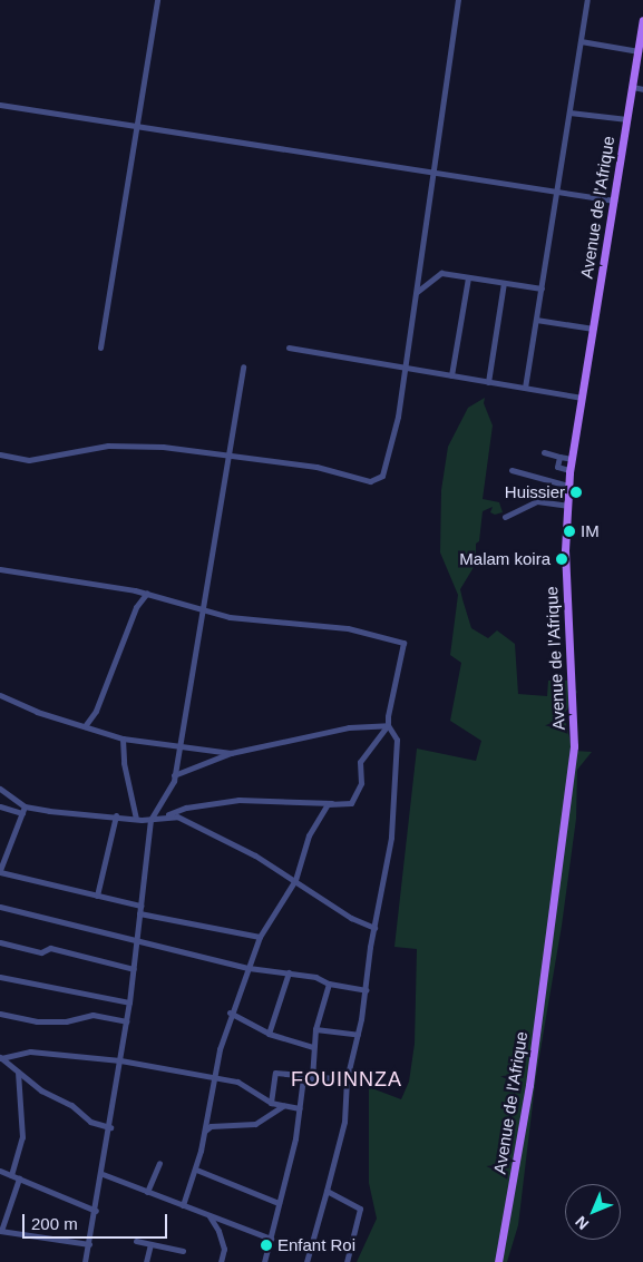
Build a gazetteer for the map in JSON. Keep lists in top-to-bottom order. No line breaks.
{"streets":{"main road":["Avenue de l'Afrique"]},"districts":["FOUINNZA"],"places":["Huissier","IM","Malam koira","Enfant Roi"],"scale_bar":"200 m","north":"bottom left"}
